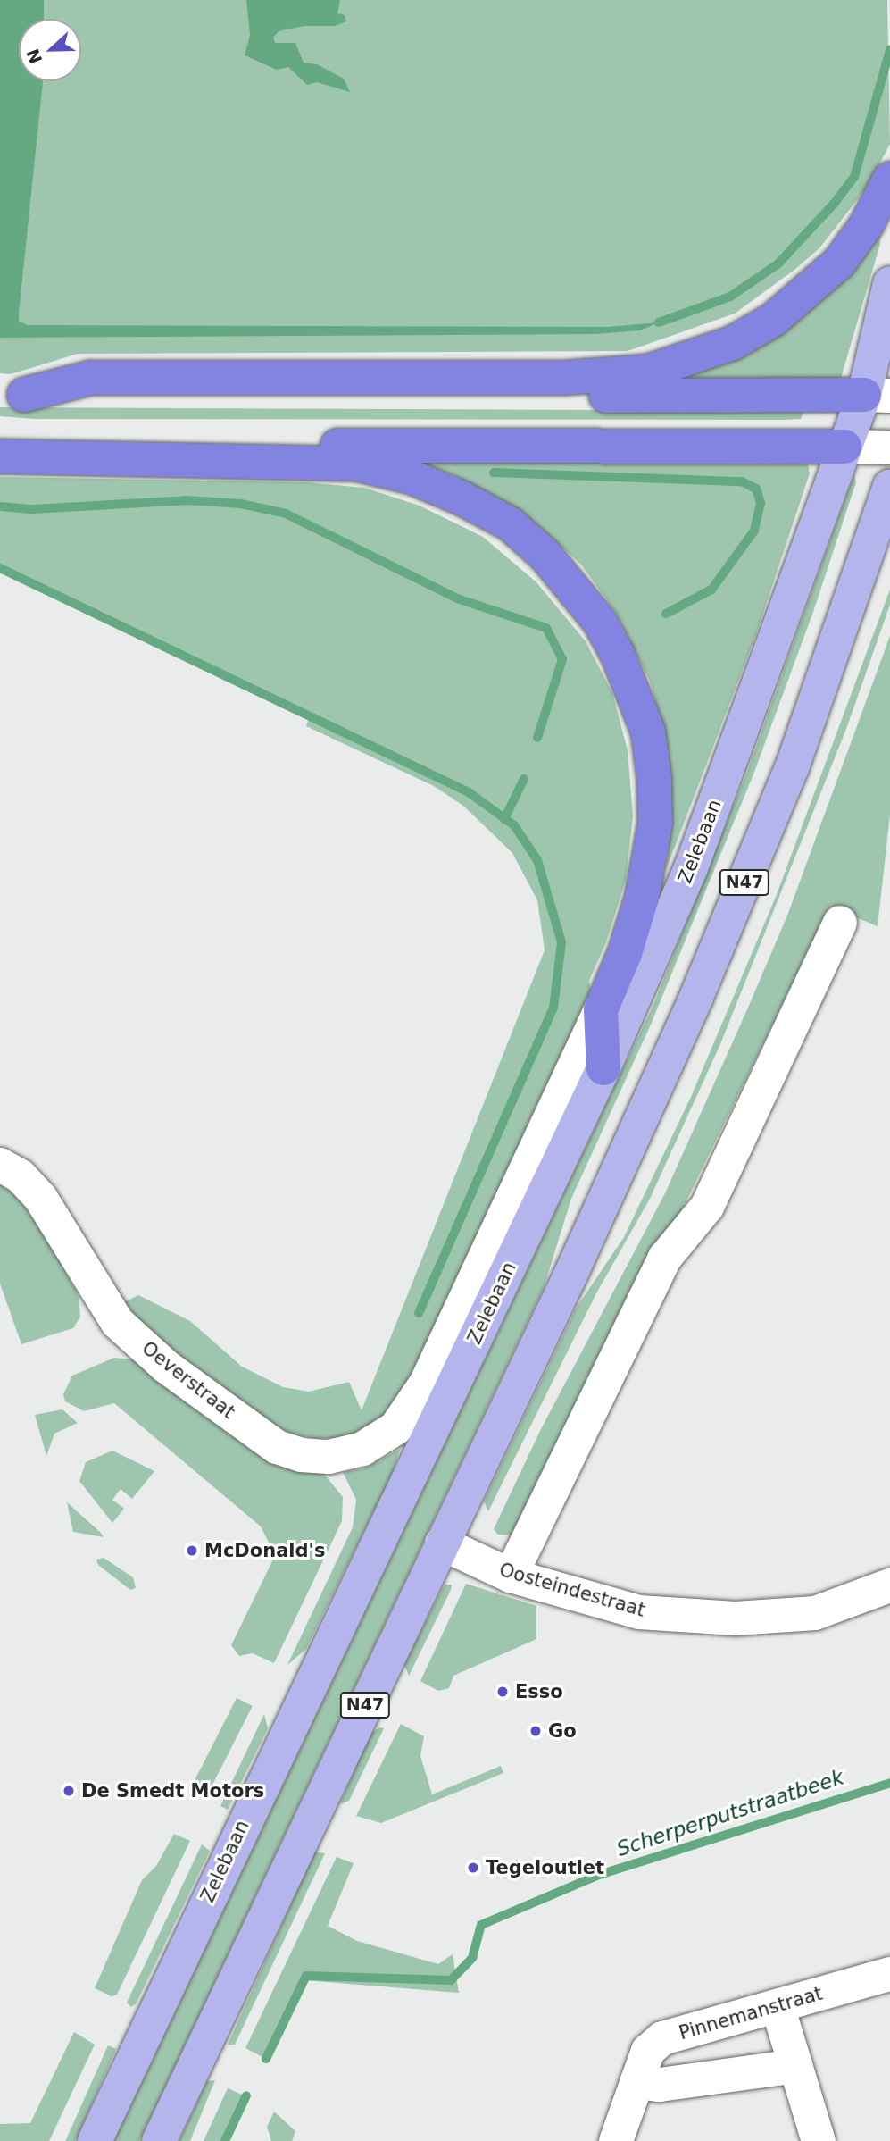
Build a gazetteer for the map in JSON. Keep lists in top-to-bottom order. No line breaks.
{"streets":{"main road":["Zelebaan","N47"],"street":["Oeverstraat","Oosteindestraat","Pinnemanstraat"]},"crossings":[["Zelebaan","N47"],["N47","Oosteindestraat"]],"water":["Scherperputstraatbeek"],"places":["McDonald's","Esso","Go","De Smedt Motors","Tegeloutlet"],"north":"left"}
